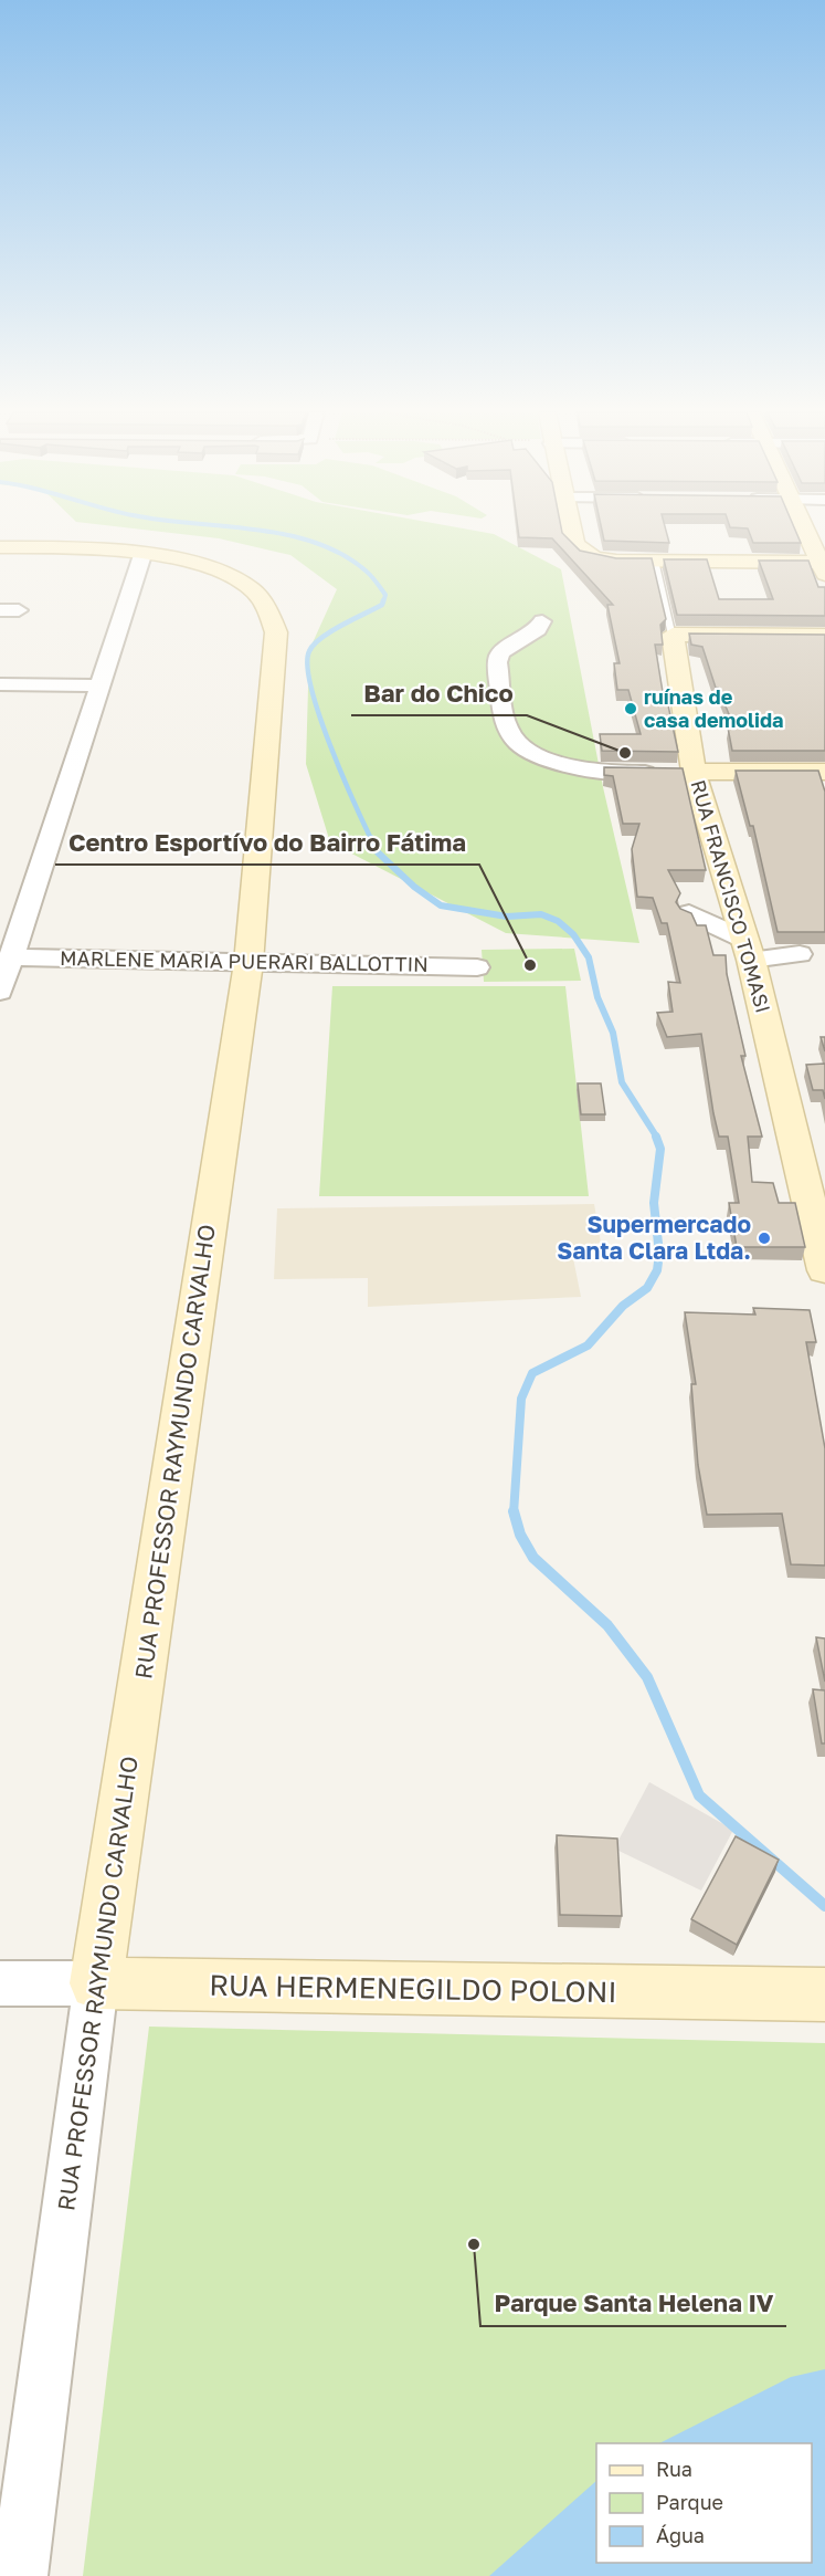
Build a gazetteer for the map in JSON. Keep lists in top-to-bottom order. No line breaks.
{"streets":{"main road":["RUA FRANCISCO TOMASI","RUA PROFESSOR RAYMUNDO CARVALHO","RUA HERMENEGILDO POLONI"],"street":["MARLENE MARIA PUERARI BALLOTTIN"]},"crossings":[["MARLENE MARIA PUERARI BALLOTTIN","RUA PROFESSOR RAYMUNDO CARVALHO"],["RUA PROFESSOR RAYMUNDO CARVALHO","RUA HERMENEGILDO POLONI"]],"places":["ruínas de casa demolida","Bar do Chico","Centro Esportívo do Bairro Fátima","Supermercado Santa Clara Ltda.","Parque Santa Helena IV"],"legend":["Rua","Parque","Água"]}
